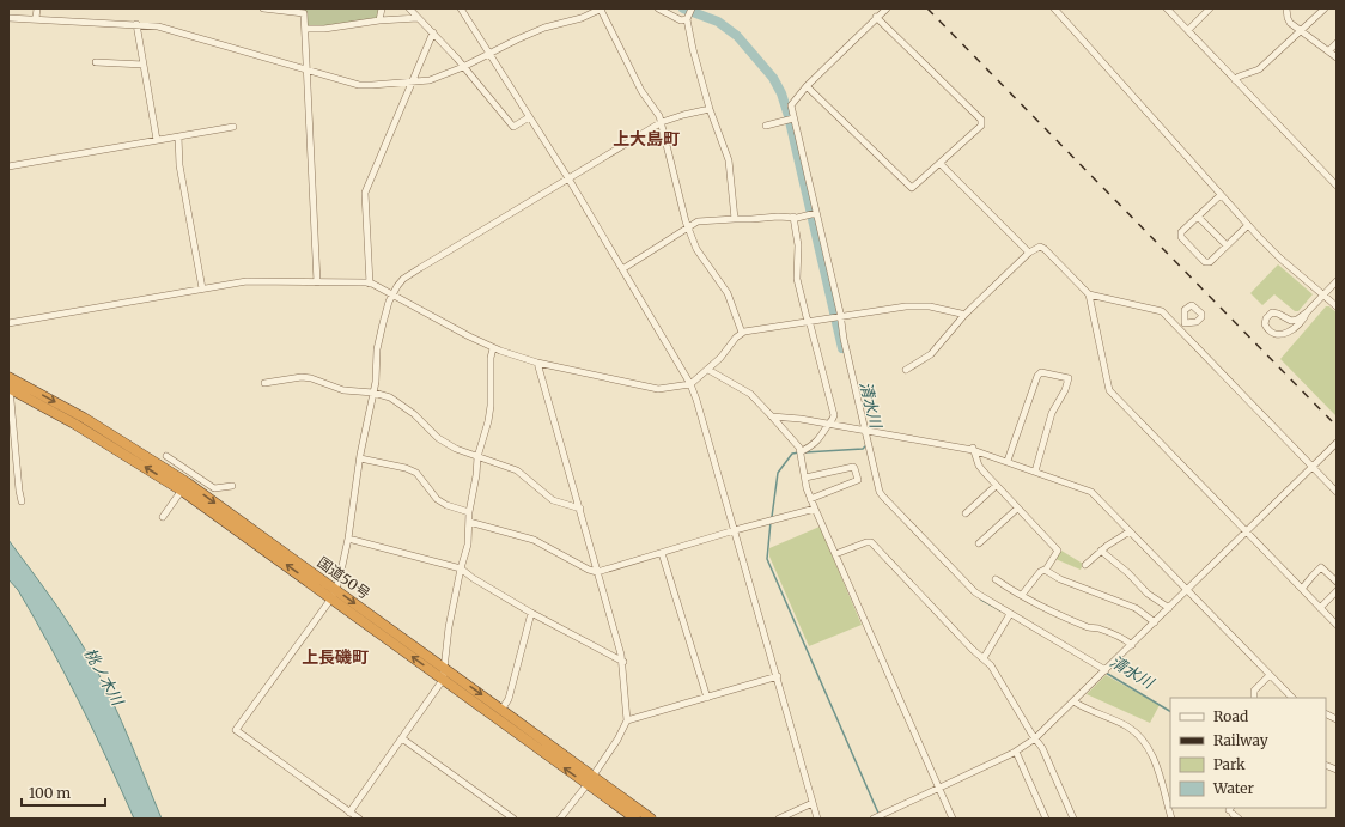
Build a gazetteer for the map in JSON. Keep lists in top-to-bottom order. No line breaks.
{"streets":{"highway":["国道50号"]},"districts":["上大島町","上長磯町"],"water":["清水川","桃ノ木川"],"legend":["Road","Railway","Park","Water"],"scale_bar":"100 m"}
